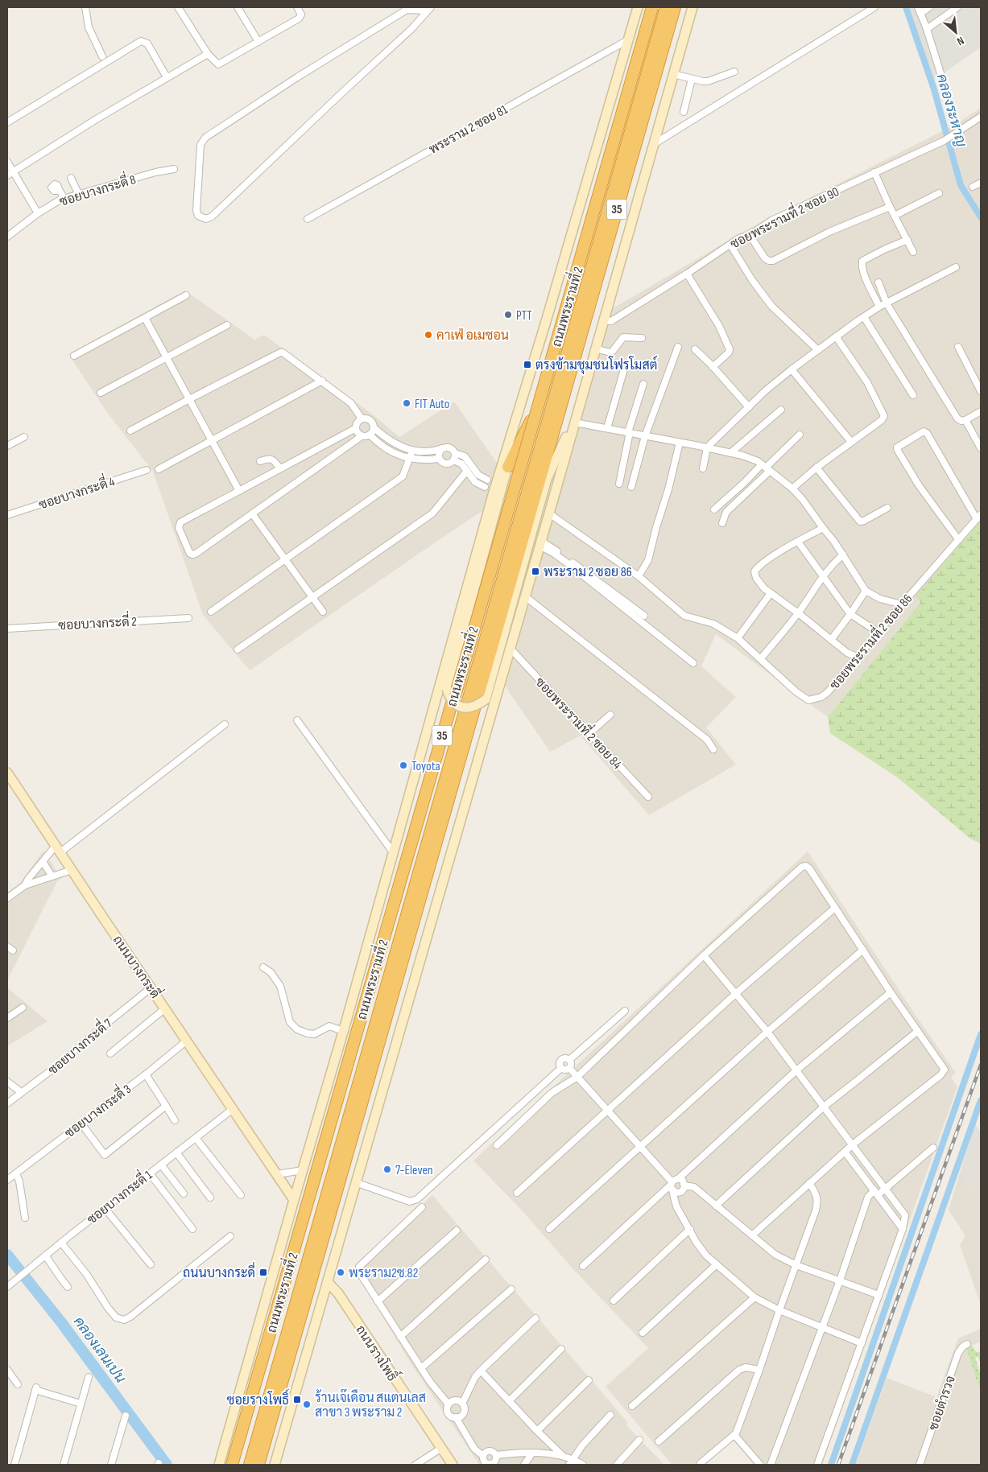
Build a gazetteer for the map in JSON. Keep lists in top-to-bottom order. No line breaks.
{"streets":{"highway":["35","ถนนพระรามที่ 2"],"main road":["ถนนบางกระดี่","ถนนรางโพธิ์"],"street":["พระราม 2 ซอย 81","ซอยบางกระดี่ 8","ซอยพระรามที่ 2 ซอย 90","ซอยบางกระดี่ 4","ซอยบางกระดี่ 2","ซอยพระรามที่ 2 ซอย 86","ซอยพระรามที่ 2 ซอย 84","ซอยบางกระดี่ 7","ซอยบางกระดี่ 3","ซอยบางกระดี่ 1","ซอยตำรวจ"]},"crossings":[["พระราม 2 ซอย 81","ถนนพระรามที่ 2"],["35","ซอยพระรามที่ 2 ซอย 90"],["35","ซอยพระรามที่ 2 ซอย 86"],["35","ซอยพระรามที่ 2 ซอย 84"],["35","ถนนรางโพธิ์"],["ถนนพระรามที่ 2","ถนนบางกระดี่"],["ถนนบางกระดี่","ซอยบางกระดี่ 7"],["ถนนบางกระดี่","ซอยบางกระดี่ 3"],["ถนนบางกระดี่","ซอยบางกระดี่ 1"]],"water":["คลองระหาญ","คลองเลนเปน"],"places":{"other":["PTT","คาเฟ่ อเมซอน","FIT Auto","Toyota","7-Eleven","พระราม2ซ.82","ร้านเจ๊เดือน สแตนเลส สาขา 3 พระราม 2"],"transit":["ตรงข้ามชุมชนโฟรโมสต์","พระราม 2 ซอย 86","ถนนบางกระดี่","ซอยรางโพธิ์"]},"north":"bottom right"}
